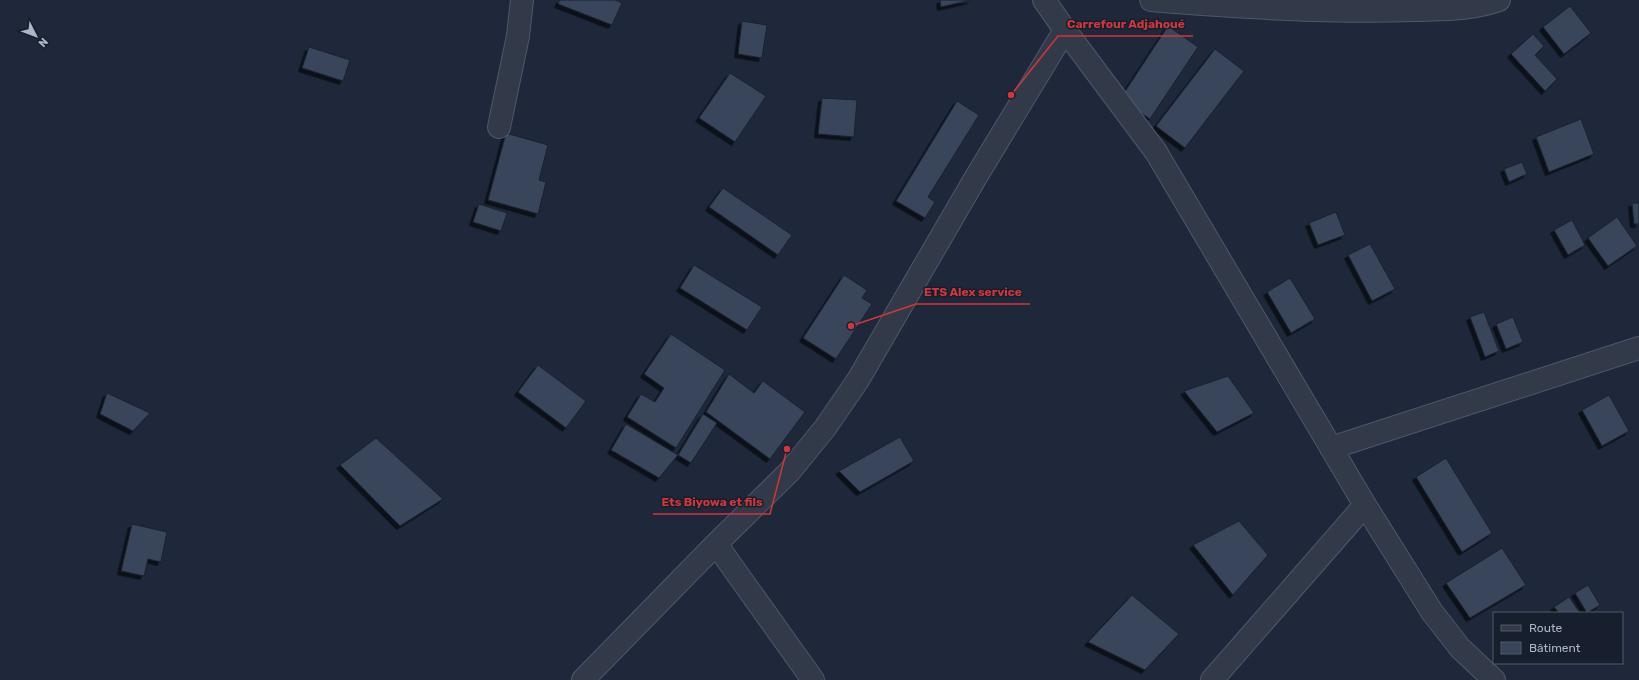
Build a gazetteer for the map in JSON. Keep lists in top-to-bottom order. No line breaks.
{"places":["Carrefour Adjahoué","ETS Alex service","Ets Biyowa et fils"],"legend":["Route","Bâtiment"],"north":"bottom right"}
